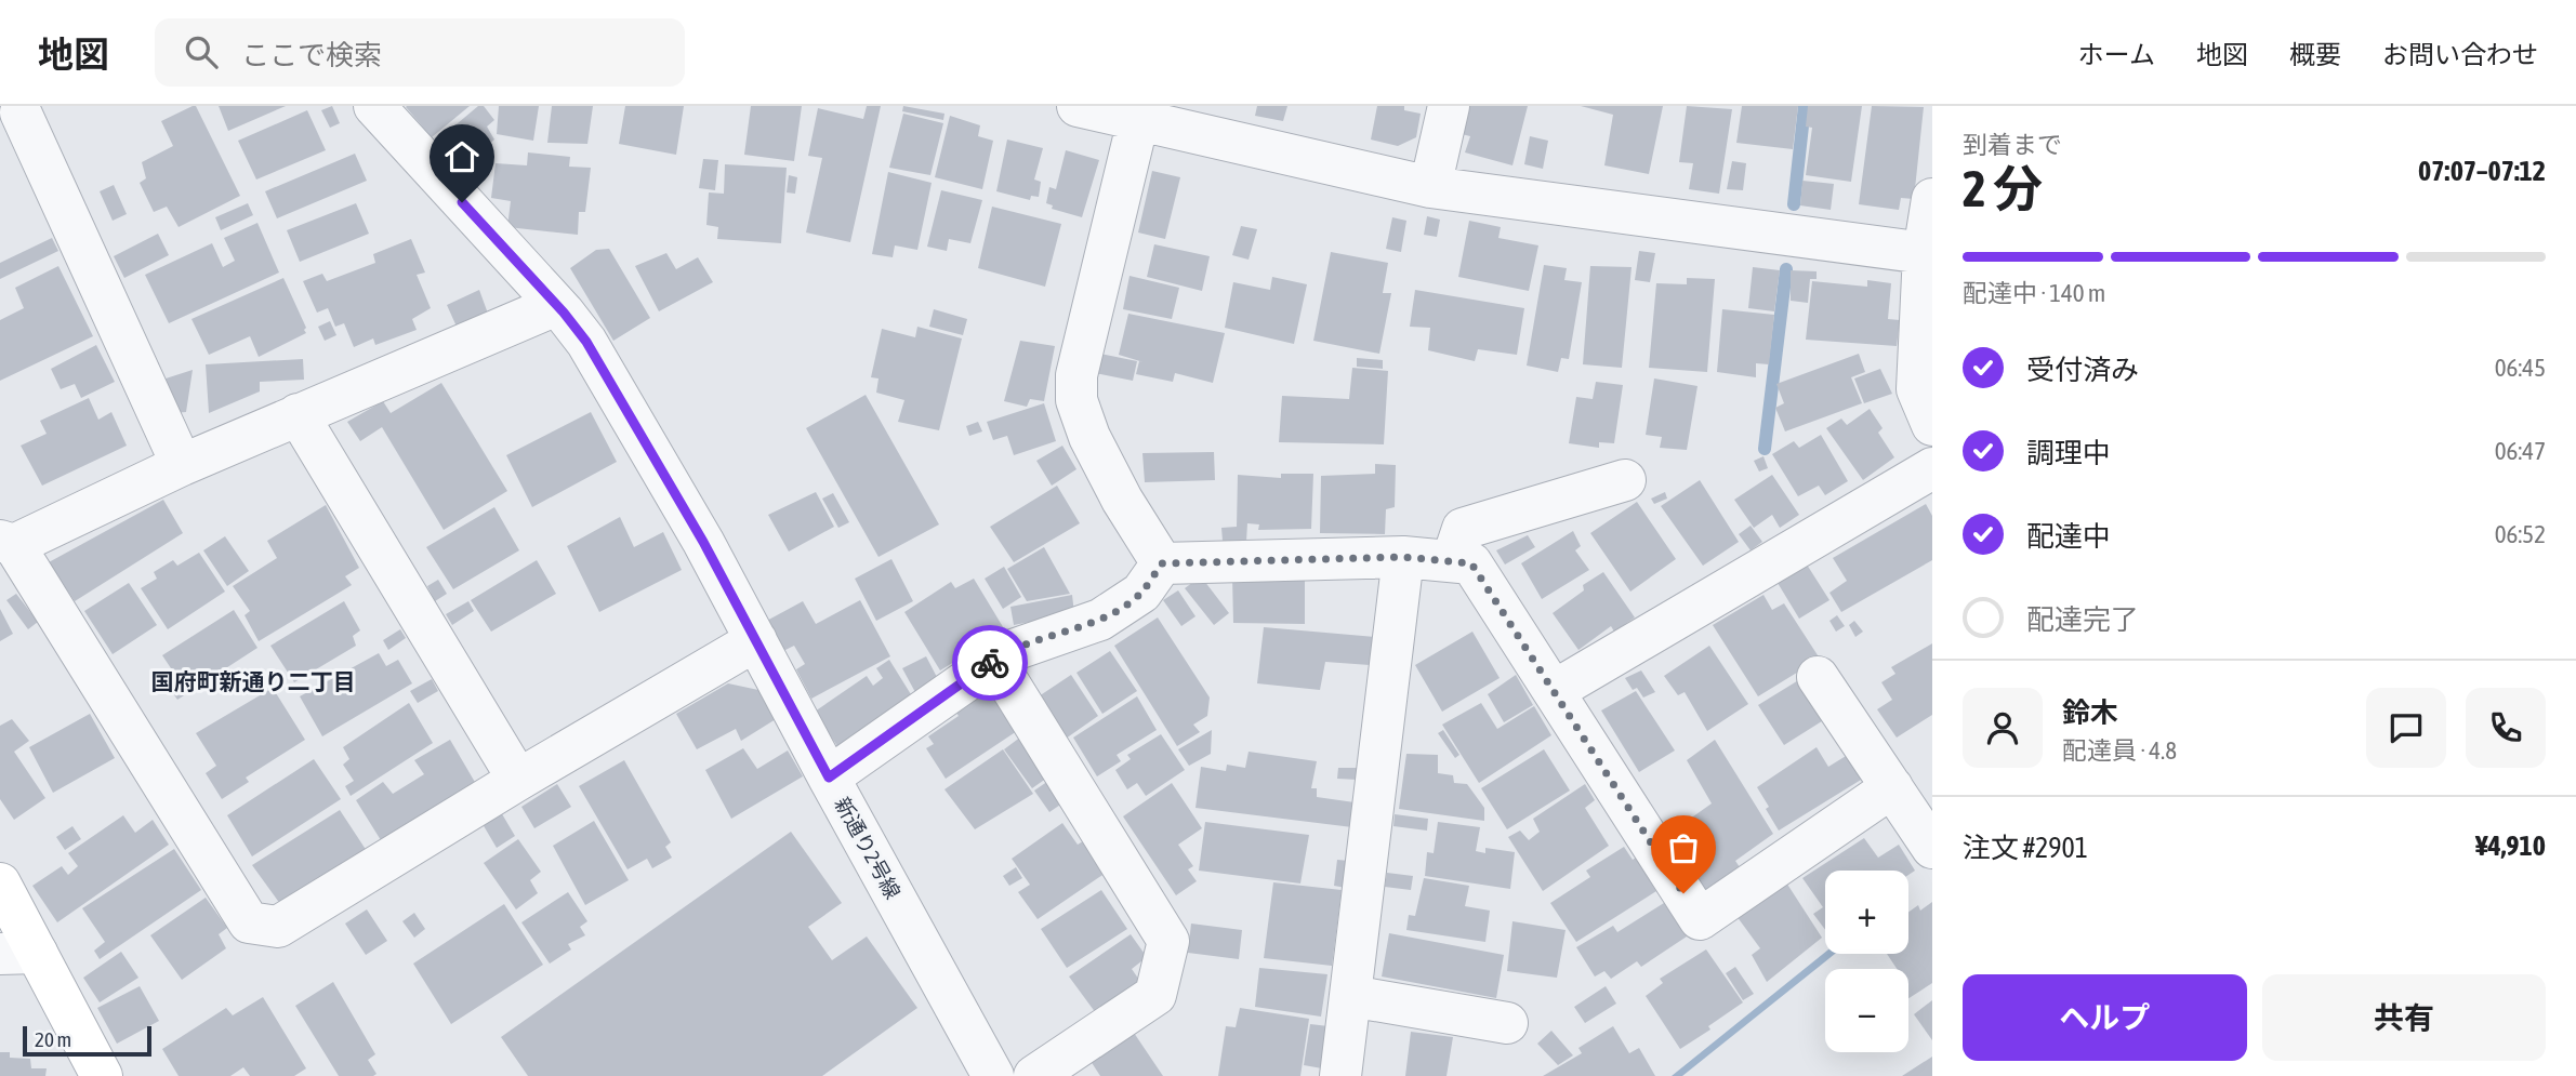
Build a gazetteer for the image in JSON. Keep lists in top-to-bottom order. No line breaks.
{"streets":{"street":["新通り2号線"]},"districts":["国府町新通り二丁目"],"scale_bar":"20 m","page":{"header":"地図","search":"ここで検索","nav":["ホーム","地図","概要","お問い合わせ"],"heading":["2 分","到着まで","07:07–07:12"],"panel":["鈴木","配達員 · 4.8","注文 #2901","¥4,910"],"bar":"配達中 · 140 m","list":[["受付済み","06:45"],["調理中","06:47"],["配達中","06:52"],"配達完了"],"map_buttons":["+","−"],"buttons":["ヘルプ","共有"],"scale":"20 m"}}
